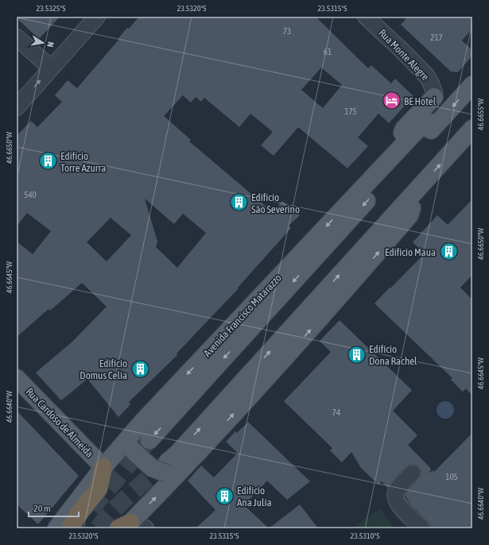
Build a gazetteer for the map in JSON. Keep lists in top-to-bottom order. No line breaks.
{"streets":{"highway":["Avenida Francisco Matarazzo"],"main road":["Rua Cardoso de Almeida"],"street":["Rua Monte Alegre"]},"crossings":[["Avenida Francisco Matarazzo","Rua Cardoso de Almeida"]],"places":{"hotel":["BE Hotel"],"building":["Edifício Torre Azurra","Edifício São Severino","Edifício Maua","Edifício Dona Rachel","Edifício Domus Celia","Edifício Ana Julia"]},"house_numbers":["73","217","61","175","540","74","105"],"scale_bar":"20 m","north":"right","coordinates":["23.5325°S","23.5320°S","23.5315°S","46.6655°W","46.6650°W","46.6645°W","46.6640°W","23.5310°S"]}
